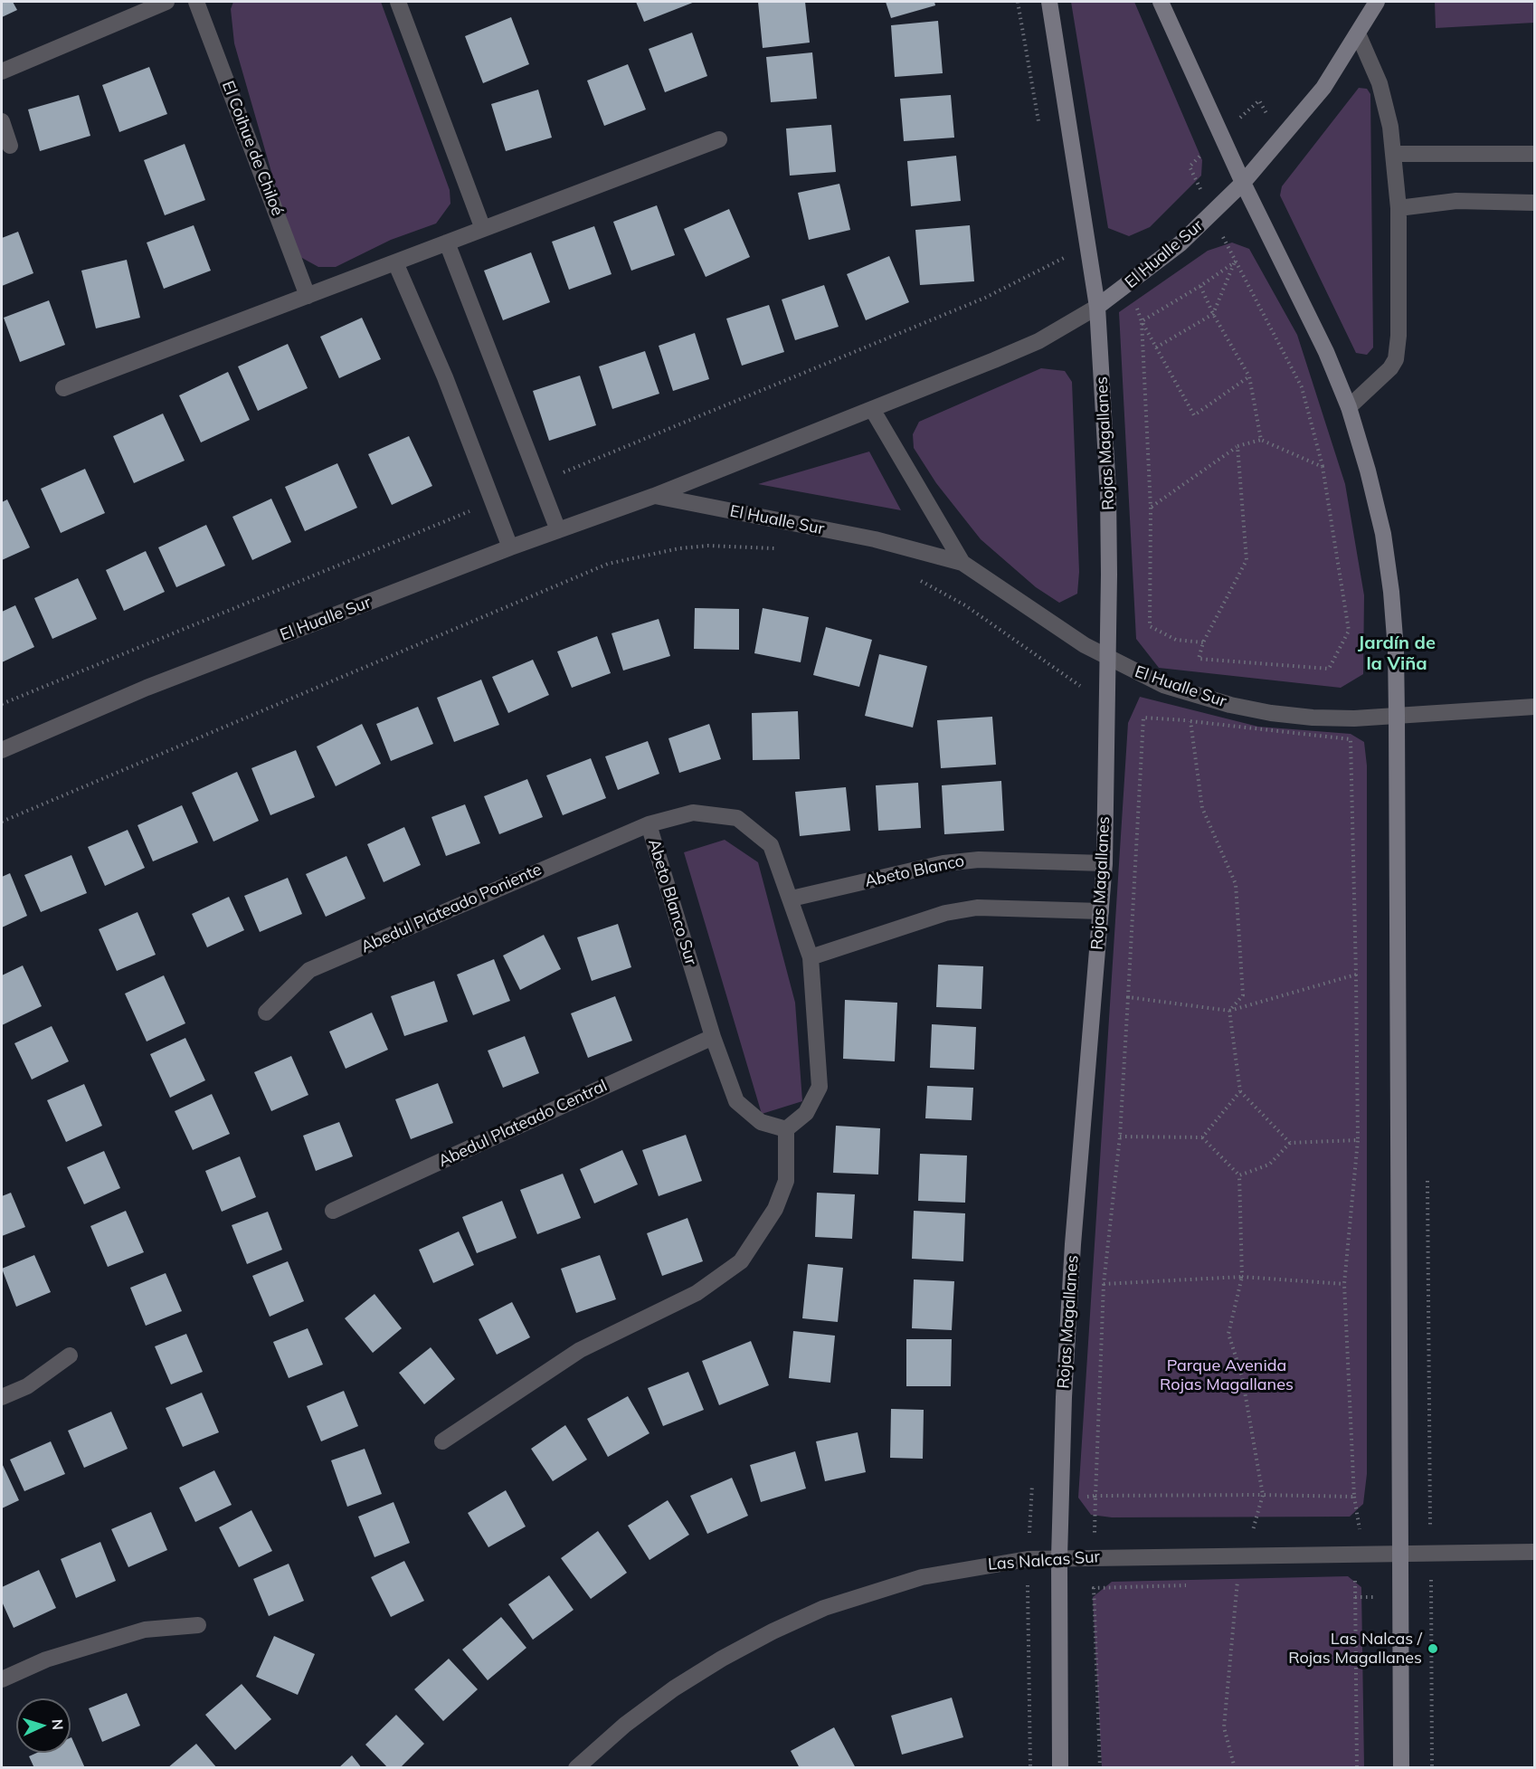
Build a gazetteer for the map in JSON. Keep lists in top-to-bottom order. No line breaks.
{"streets":{"street":["El Coihue de Chiloé","El Hualle Sur","Rojas Magallanes","Abeto Blanco","Abeto Blanco Sur","Abedul Plateado Poniente","Abedul Plateado Central","Las Nalcas Sur"]},"crossings":[["El Hualle Sur","Rojas Magallanes"],["Rojas Magallanes","Abeto Blanco"],["Rojas Magallanes","Las Nalcas Sur"],["Abeto Blanco","Abeto Blanco Sur"],["Abeto Blanco Sur","Abedul Plateado Poniente"],["Abeto Blanco Sur","Abedul Plateado Central"]],"districts":["Jardín de la Viña"],"parks":["Parque Avenida Rojas Magallanes"],"places":["Las Nalcas / Rojas Magallanes"],"north":"right"}
